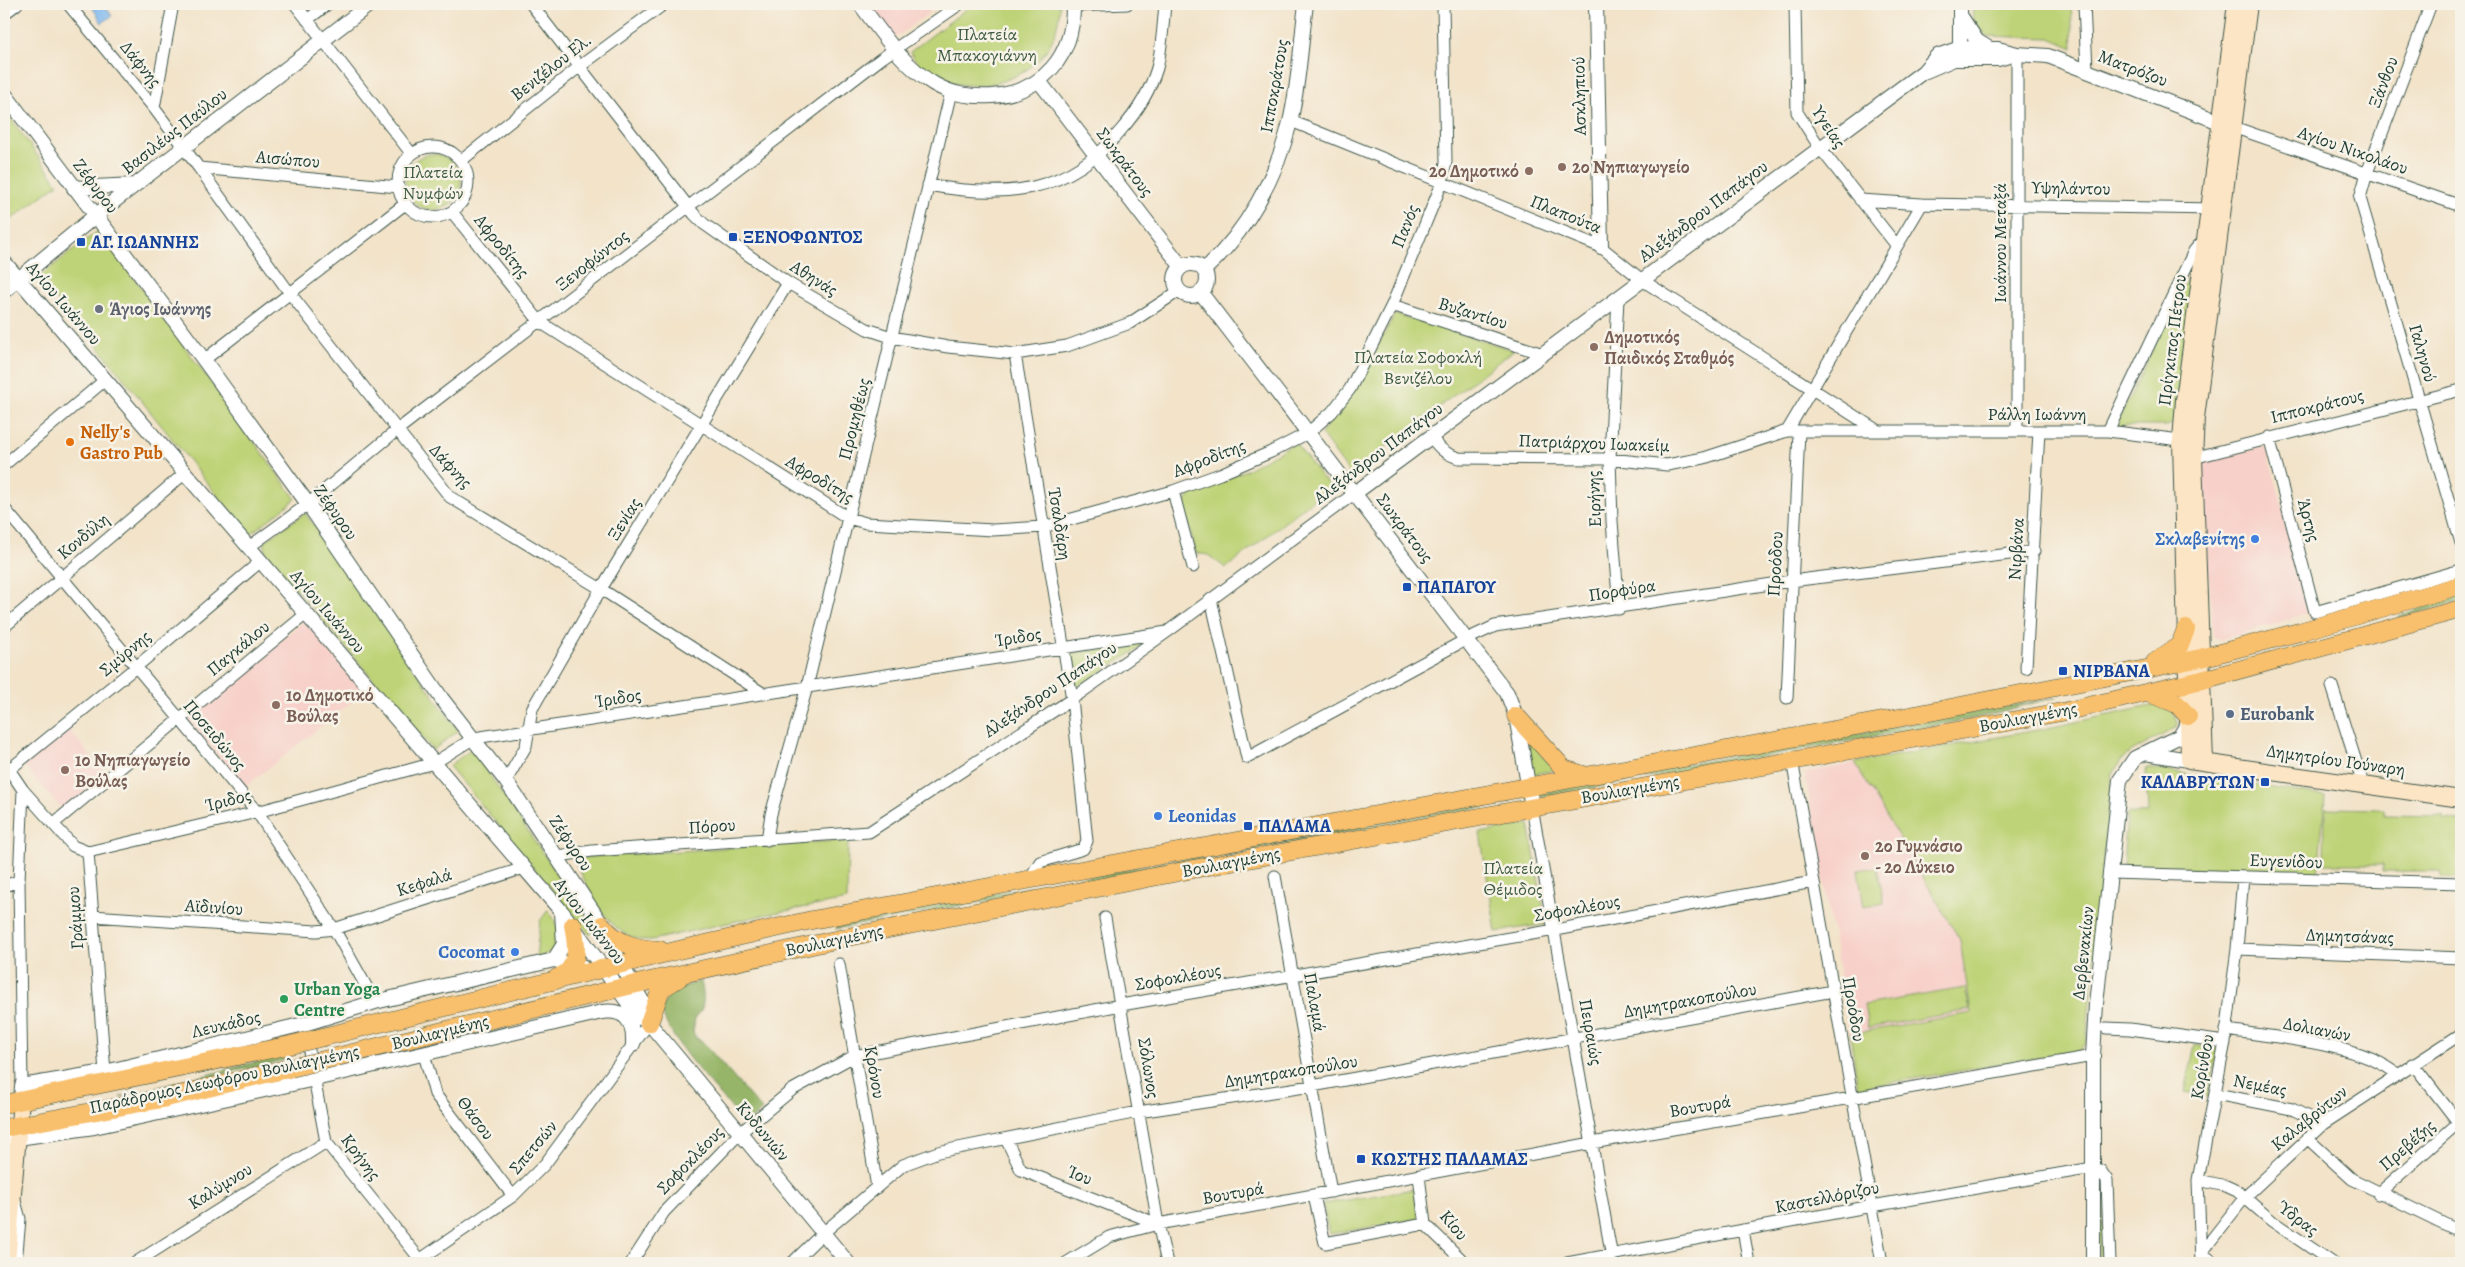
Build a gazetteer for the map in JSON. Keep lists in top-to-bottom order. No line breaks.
{"streets":{"main road":["Πρίγκιπος Πέτρου","Βουλιαγμένης","Δημητρίου Γούναρη"],"street":["Δάφνης","Βενιζέλου Ελ.","Ματρόζου","Ξάνθου","Ιπποκράτους","Ασκληπιού","Υγείας","Βασιλέως Παύλου","Αγίου Νικολάου","Αισώπου","Σωκράτους","Ζέφυρου","Υψηλάντου","Αλεξάνδρου Παπάγου","Πλαπούτα","Πανός","Ιωάννου Μεταξά","Αφροδίτης","Ξενοφώντος","Αθηνάς","Αγίου Ιωάννου","Βυζαντίου","Γαληνού","Ράλλη Ιωάννη","Προμηθέως","Πατριάρχου Ιωακείμ","Ειρήνης","Ξενίας","Άρτης","Τσαλδάρη","Κονδύλη","Νιρβάνα","Προόδου","Πορφύρα","Ίριδος","Παγκάλου","Σμύρνης","Ποσειδώνος","Πόρου","Ευγενίδου","Κεφαλά","Αϊδινίου","Σοφοκλέους","Γράμμου","Δημητσάνας","Δερβενακίων","Δημητρακοπούλου","Παλαμά","Λευκάδος","Δολιανών","Πειραιώς","Κορίνθου","Σόλωνος","Κρόνου","Παράδρομος Λεωφόρου Βουλιαγμένης","Νεμέας","Βουτυρά","Θάσου","Καλαβρύτων","Κυδωνιών","Πρεβέζης","Σπετσών","Κρήνης","Ίου","Καλύμνου","Καστελλόριζου","Ύδρας","Κίου"]},"crossings":[["Δάφνης","Βασιλέως Παύλου"],["Δάφνης","Αισώπου"],["Δάφνης","Ξενοφώντος"],["Δάφνης","Ξενίας"],["Δάφνης","Ίριδος"],["Βενιζέλου Ελ.","Αισώπου"],["Βενιζέλου Ελ.","Αφροδίτης"],["Βενιζέλου Ελ.","Αθηνάς"],["Ματρόζου","Αγίου Νικολάου"],["Ματρόζου","Αλεξάνδρου Παπάγου"],["Ματρόζου","Ιωάννου Μεταξά"],["Ματρόζου","Πρίγκιπος Πέτρου"],["Ξάνθου","Αγίου Νικολάου"],["Ξάνθου","Γαληνού"],["Ιπποκράτους","Σωκράτους"],["Ιπποκράτους","Πλαπούτα"],["Ιπποκράτους","Αθηνάς"],["Ιπποκράτους","Πρίγκιπος Πέτρου"],["Ιπποκράτους","Γαληνού"],["Ιπποκράτους","Ράλλη Ιωάννη"],["Ιπποκράτους","Άρτης"],["Ασκληπιού","Πλαπούτα"],["Υγείας","Υψηλάντου"],["Υγείας","Αλεξάνδρου Παπάγου"],["Βασιλέως Παύλου","Ζέφυρου"],["Βασιλέως Παύλου","Αγίου Ιωάννου"],["Αγίου Νικολάου","Πρίγκιπος Πέτρου"],["Αγίου Νικολάου","Γαληνού"],["Αισώπου","Αφροδίτης"],["Σωκράτους","Αλεξάνδρου Παπάγου"],["Σωκράτους","Πανός"],["Σωκράτους","Αφροδίτης"],["Σωκράτους","Αθηνάς"],["Σωκράτους","Πορφύρα"],["Σωκράτους","Βουλιαγμένης"],["Σωκράτους","Πειραιώς"],["Ζέφυρου","Ξενοφώντος"],["Ζέφυρου","Αγίου Ιωάννου"],["Ζέφυρου","Ξενίας"],["Ζέφυρου","Ίριδος"],["Ζέφυρου","Βουλιαγμένης"],["Ζέφυρου","Πόρου"],["Ζέφυρου","Λευκάδος"],["Ζέφυρου","Κυδωνιών"],["Υψηλάντου","Ιωάννου Μεταξά"],["Υψηλάντου","Πρίγκιπος Πέτρου"],["Αλεξάνδρου Παπάγου","Πλαπούτα"],["Αλεξάνδρου Παπάγου","Βυζαντίου"],["Αλεξάνδρου Παπάγου","Πατριάρχου Ιωακείμ"],["Αλεξάνδρου Παπάγου","Ειρήνης"],["Αλεξάνδρου Παπάγου","Τσαλδάρη"],["Αλεξάνδρου Παπάγου","Πορφύρα"],["Αλεξάνδρου Παπάγου","Ίριδος"],["Αλεξάνδρου Παπάγου","Πόρου"],["Πλαπούτα","Πανός"],["Πλαπούτα","Ράλλη Ιωάννη"],["Πλαπούτα","Πατριάρχου Ιωακείμ"],["Πανός","Αφροδίτης"],["Πανός","Βυζαντίου"],["Ιωάννου Μεταξά","Ράλλη Ιωάννη"],["Αφροδίτης","Ξενοφώντος"],["Αφροδίτης","Προμηθέως"],["Αφροδίτης","Ξενίας"],["Αφροδίτης","Τσαλδάρη"],["Ξενοφώντος","Αθηνάς"],["Ξενοφώντος","Αγίου Ιωάννου"],["Αθηνάς","Προμηθέως"],["Αθηνάς","Ξενίας"],["Αθηνάς","Τσαλδάρη"],["Αγίου Ιωάννου","Κονδύλη"],["Αγίου Ιωάννου","Ίριδος"],["Αγίου Ιωάννου","Παγκάλου"],["Αγίου Ιωάννου","Σμύρνης"],["Αγίου Ιωάννου","Βουλιαγμένης"],["Αγίου Ιωάννου","Κεφαλά"],["Αγίου Ιωάννου","Λευκάδος"],["Αγίου Ιωάννου","Κυδωνιών"],["Πρίγκιπος Πέτρου","Ράλλη Ιωάννη"],["Πρίγκιπος Πέτρου","Βουλιαγμένης"],["Ράλλη Ιωάννη","Πατριάρχου Ιωακείμ"],["Ράλλη Ιωάννη","Νιρβάνα"],["Προμηθέως","Ίριδος"],["Προμηθέως","Πόρου"],["Πατριάρχου Ιωακείμ","Ειρήνης"],["Πατριάρχου Ιωακείμ","Προόδου"],["Ειρήνης","Πορφύρα"],["Ξενίας","Ίριδος"],["Τσαλδάρη","Ίριδος"],["Κονδύλη","Ποσειδώνος"],["Νιρβάνα","Πορφύρα"],["Προόδου","Πορφύρα"],["Προόδου","Βουλιαγμένης"],["Προόδου","Σοφοκλέους"],["Προόδου","Δημητρακοπούλου"],["Προόδου","Βουτυρά"],["Προόδου","Καστελλόριζου"],["Ίριδος","Ποσειδώνος"],["Ίριδος","Γράμμου"],["Παγκάλου","Ποσειδώνος"],["Σμύρνης","Ποσειδώνος"],["Βουλιαγμένης","Λευκάδος"],["Βουλιαγμένης","Πειραιώς"],["Βουλιαγμένης","Παράδρομος Λεωφόρου Βουλιαγμένης"],["Βουλιαγμένης","Κυδωνιών"],["Ποσειδώνος","Κεφαλά"],["Ποσειδώνος","Αϊδινίου"],["Ποσειδώνος","Λευκάδος"],["Ευγενίδου","Δερβενακίων"],["Ευγενίδου","Κορίνθου"],["Κεφαλά","Αϊδινίου"],["Αϊδινίου","Γράμμου"],["Σοφοκλέους","Παλαμά"],["Σοφοκλέους","Πειραιώς"],["Σοφοκλέους","Σόλωνος"],["Σοφοκλέους","Κρόνου"],["Σοφοκλέους","Κυδωνιών"],["Γράμμου","Λευκάδος"],["Δημητσάνας","Κορίνθου"],["Δερβενακίων","Βουτυρά"],["Δερβενακίων","Καστελλόριζου"],["Δημητρακοπούλου","Παλαμά"],["Δημητρακοπούλου","Πειραιώς"],["Δημητρακοπούλου","Σόλωνος"],["Δημητρακοπούλου","Κρόνου"],["Δημητρακοπούλου","Κυδωνιών"],["Δημητρακοπούλου","Ίου"],["Παλαμά","Βουτυρά"],["Λευκάδος","Κυδωνιών"],["Λευκάδος","Κρήνης"],["Δολιανών","Κορίνθου"],["Δολιανών","Καλαβρύτων"],["Πειραιώς","Βουτυρά"],["Πειραιώς","Καστελλόριζου"],["Κορίνθου","Νεμέας"],["Κορίνθου","Καλαβρύτων"],["Κορίνθου","Ύδρας"],["Σόλωνος","Βουτυρά"],["Σόλωνος","Ίου"],["Παράδρομος Λεωφόρου Βουλιαγμένης","Θάσου"],["Παράδρομος Λεωφόρου Βουλιαγμένης","Σπετσών"],["Παράδρομος Λεωφόρου Βουλιαγμένης","Κρήνης"],["Νεμέας","Καλαβρύτων"],["Βουτυρά","Ίου"],["Βουτυρά","Κίου"],["Θάσου","Σπετσών"],["Καλαβρύτων","Ύδρας"],["Κυδωνιών","Σπετσών"],["Σπετσών","Κρήνης"],["Κρήνης","Καλύμνου"]],"parks":["Πλατεία Μπακογιάννη","Πλατεία Νυμφών","Πλατεία Σοφοκλή Βενιζέλου","Πλατεία Θέμιδος"],"places":{"other":["2ο Νηπιαγωγείο","2ο Δημοτικό","Άγιος Ιωάννης","Δημοτικός Παιδικός Σταθμός","Nelly's Gastro Pub","Σκλαβενίτης","1ο Δημοτικό Βούλας","Eurobank","1ο Νηπιαγωγείο Βούλας","Leonidas","2ο Γυμνάσιο - 2ο Λύκειο","Cocomat","Urban Yoga Centre"],"transit":["ΞΕΝΟΦΩΝΤΟΣ","ΑΓ. ΙΩΑΝΝΗΣ","ΠΑΠΑΓΟΥ","ΝΙΡΒΑΝΑ","ΚΑΛΑΒΡΥΤΩΝ","ΠΑΛΑΜΑ","ΚΩΣΤΗΣ ΠΑΛΑΜΑΣ"]}}
